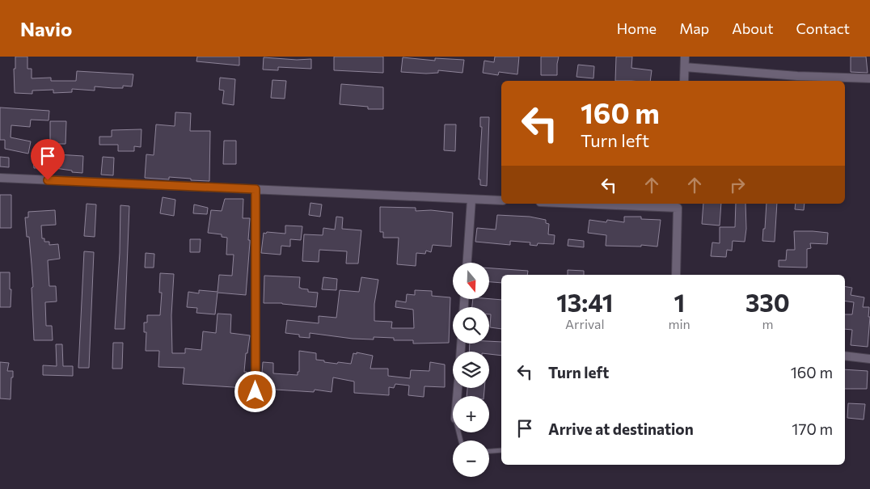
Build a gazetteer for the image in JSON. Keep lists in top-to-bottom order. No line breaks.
{"north":"bottom","page":{"header":"Navio","nav":["Home","Map","About","Contact"],"turn":["160 m","Turn left"],"map_buttons":["+","−"],"eta":["13:41","Arrival","1","min","330","m"],"list":[{"name":"Turn left","value":"160 m"},{"name":"Arrive at destination","value":"170 m"}]}}
